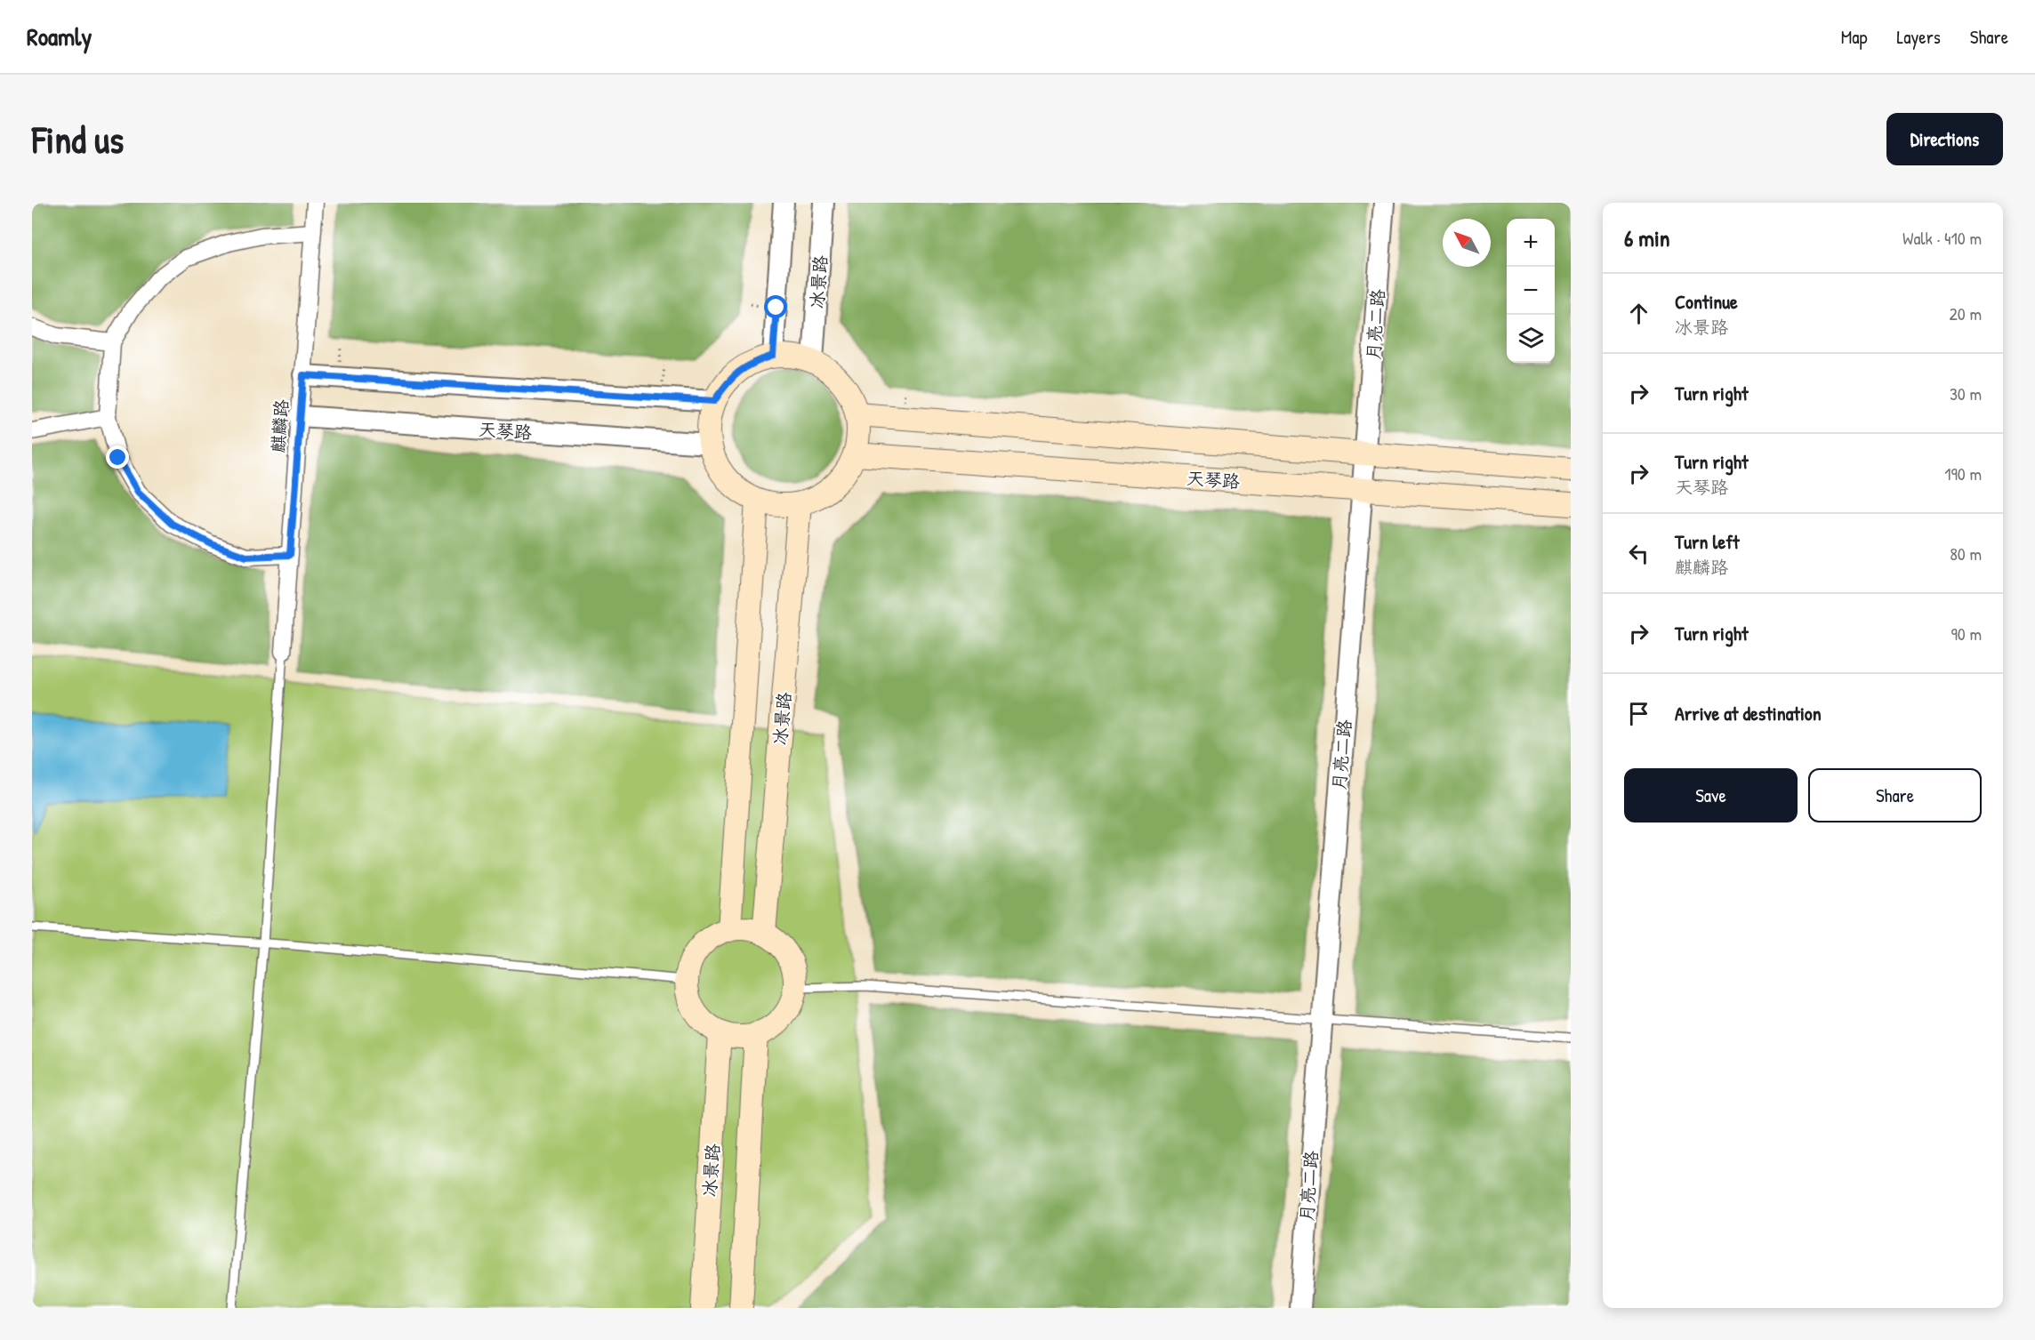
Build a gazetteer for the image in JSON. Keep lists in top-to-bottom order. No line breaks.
{"streets":{"main road":["冰景路","天琴路"],"street":["月亮二路","麒麟路"]},"crossings":[["冰景路","天琴路"],["月亮二路","天琴路"],["麒麟路","天琴路"]],"north":"top left","page":{"header":"Roamly","nav":["Map","Layers","Share"],"buttons":["Directions",["Save","Share"]],"title":"Find us","heading":["6 min","Walk · 410 m"],"map_buttons":["+","−"],"list":[["Continue","冰景路","20 m"],["Turn right","30 m"],["Turn right","天琴路","190 m"],["Turn left","麒麟路","80 m"],["Turn right","90 m"],"Arrive at destination"]}}
